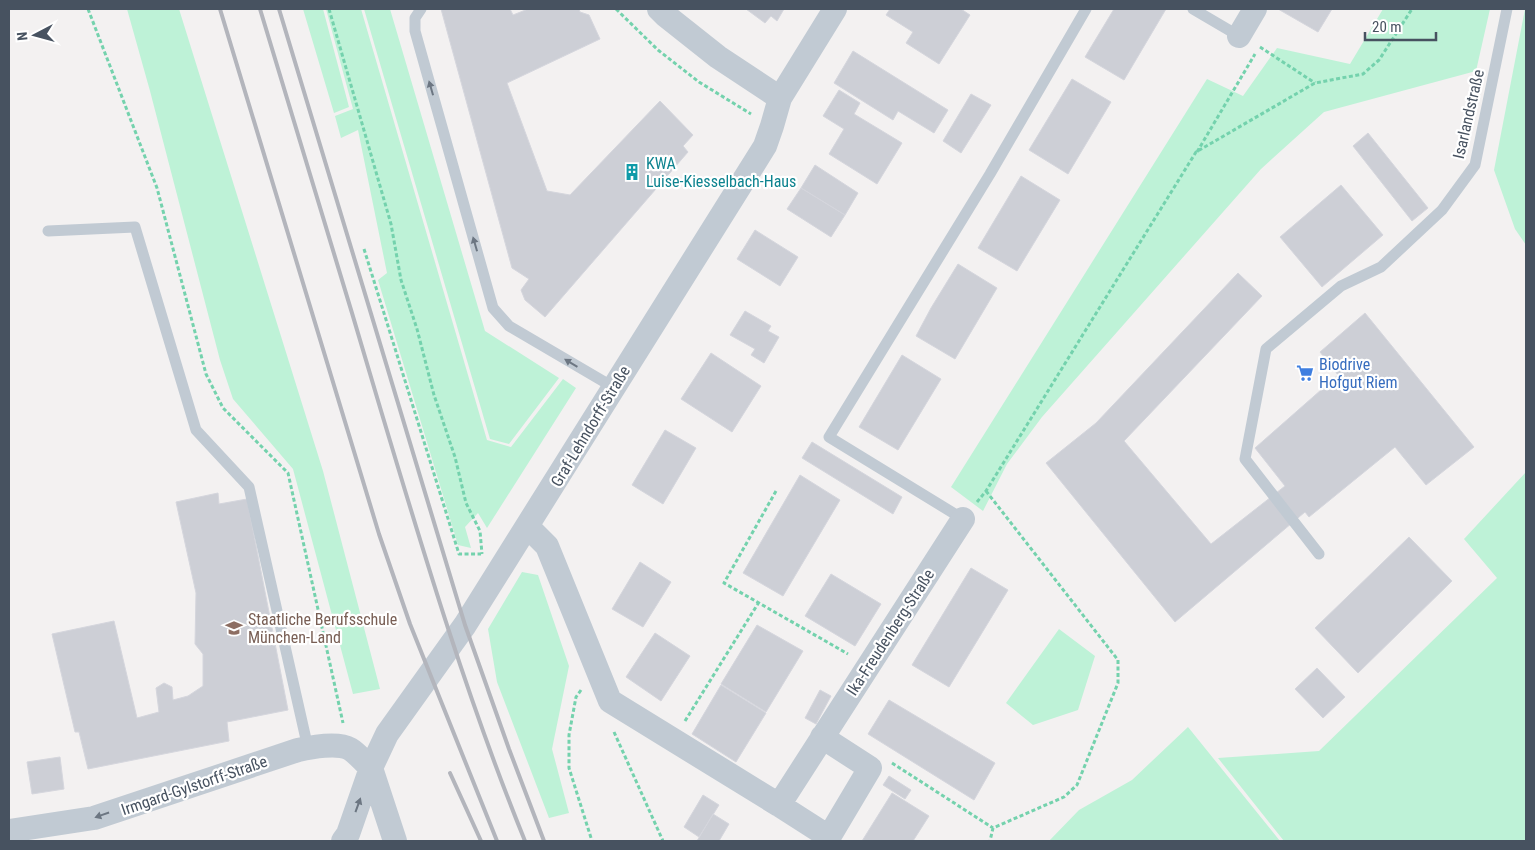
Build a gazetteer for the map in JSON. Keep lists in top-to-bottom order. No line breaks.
{"streets":{"street":["Graf-Lehndorff-Straße","Ika-Freudenberg-Straße","Irmgard-Gylstorff-Straße"],"lane":["Isarlandstraße"]},"one_way":["Irmgard-Gylstorff-Straße"],"places":{"building":["KWA Luise-Kiesselbach-Haus"],"supermarket":["Biodrive Hofgut Riem"],"school or university":["Staatliche Berufsschule München-Land"]},"scale_bar":"20 m","north":"left"}
